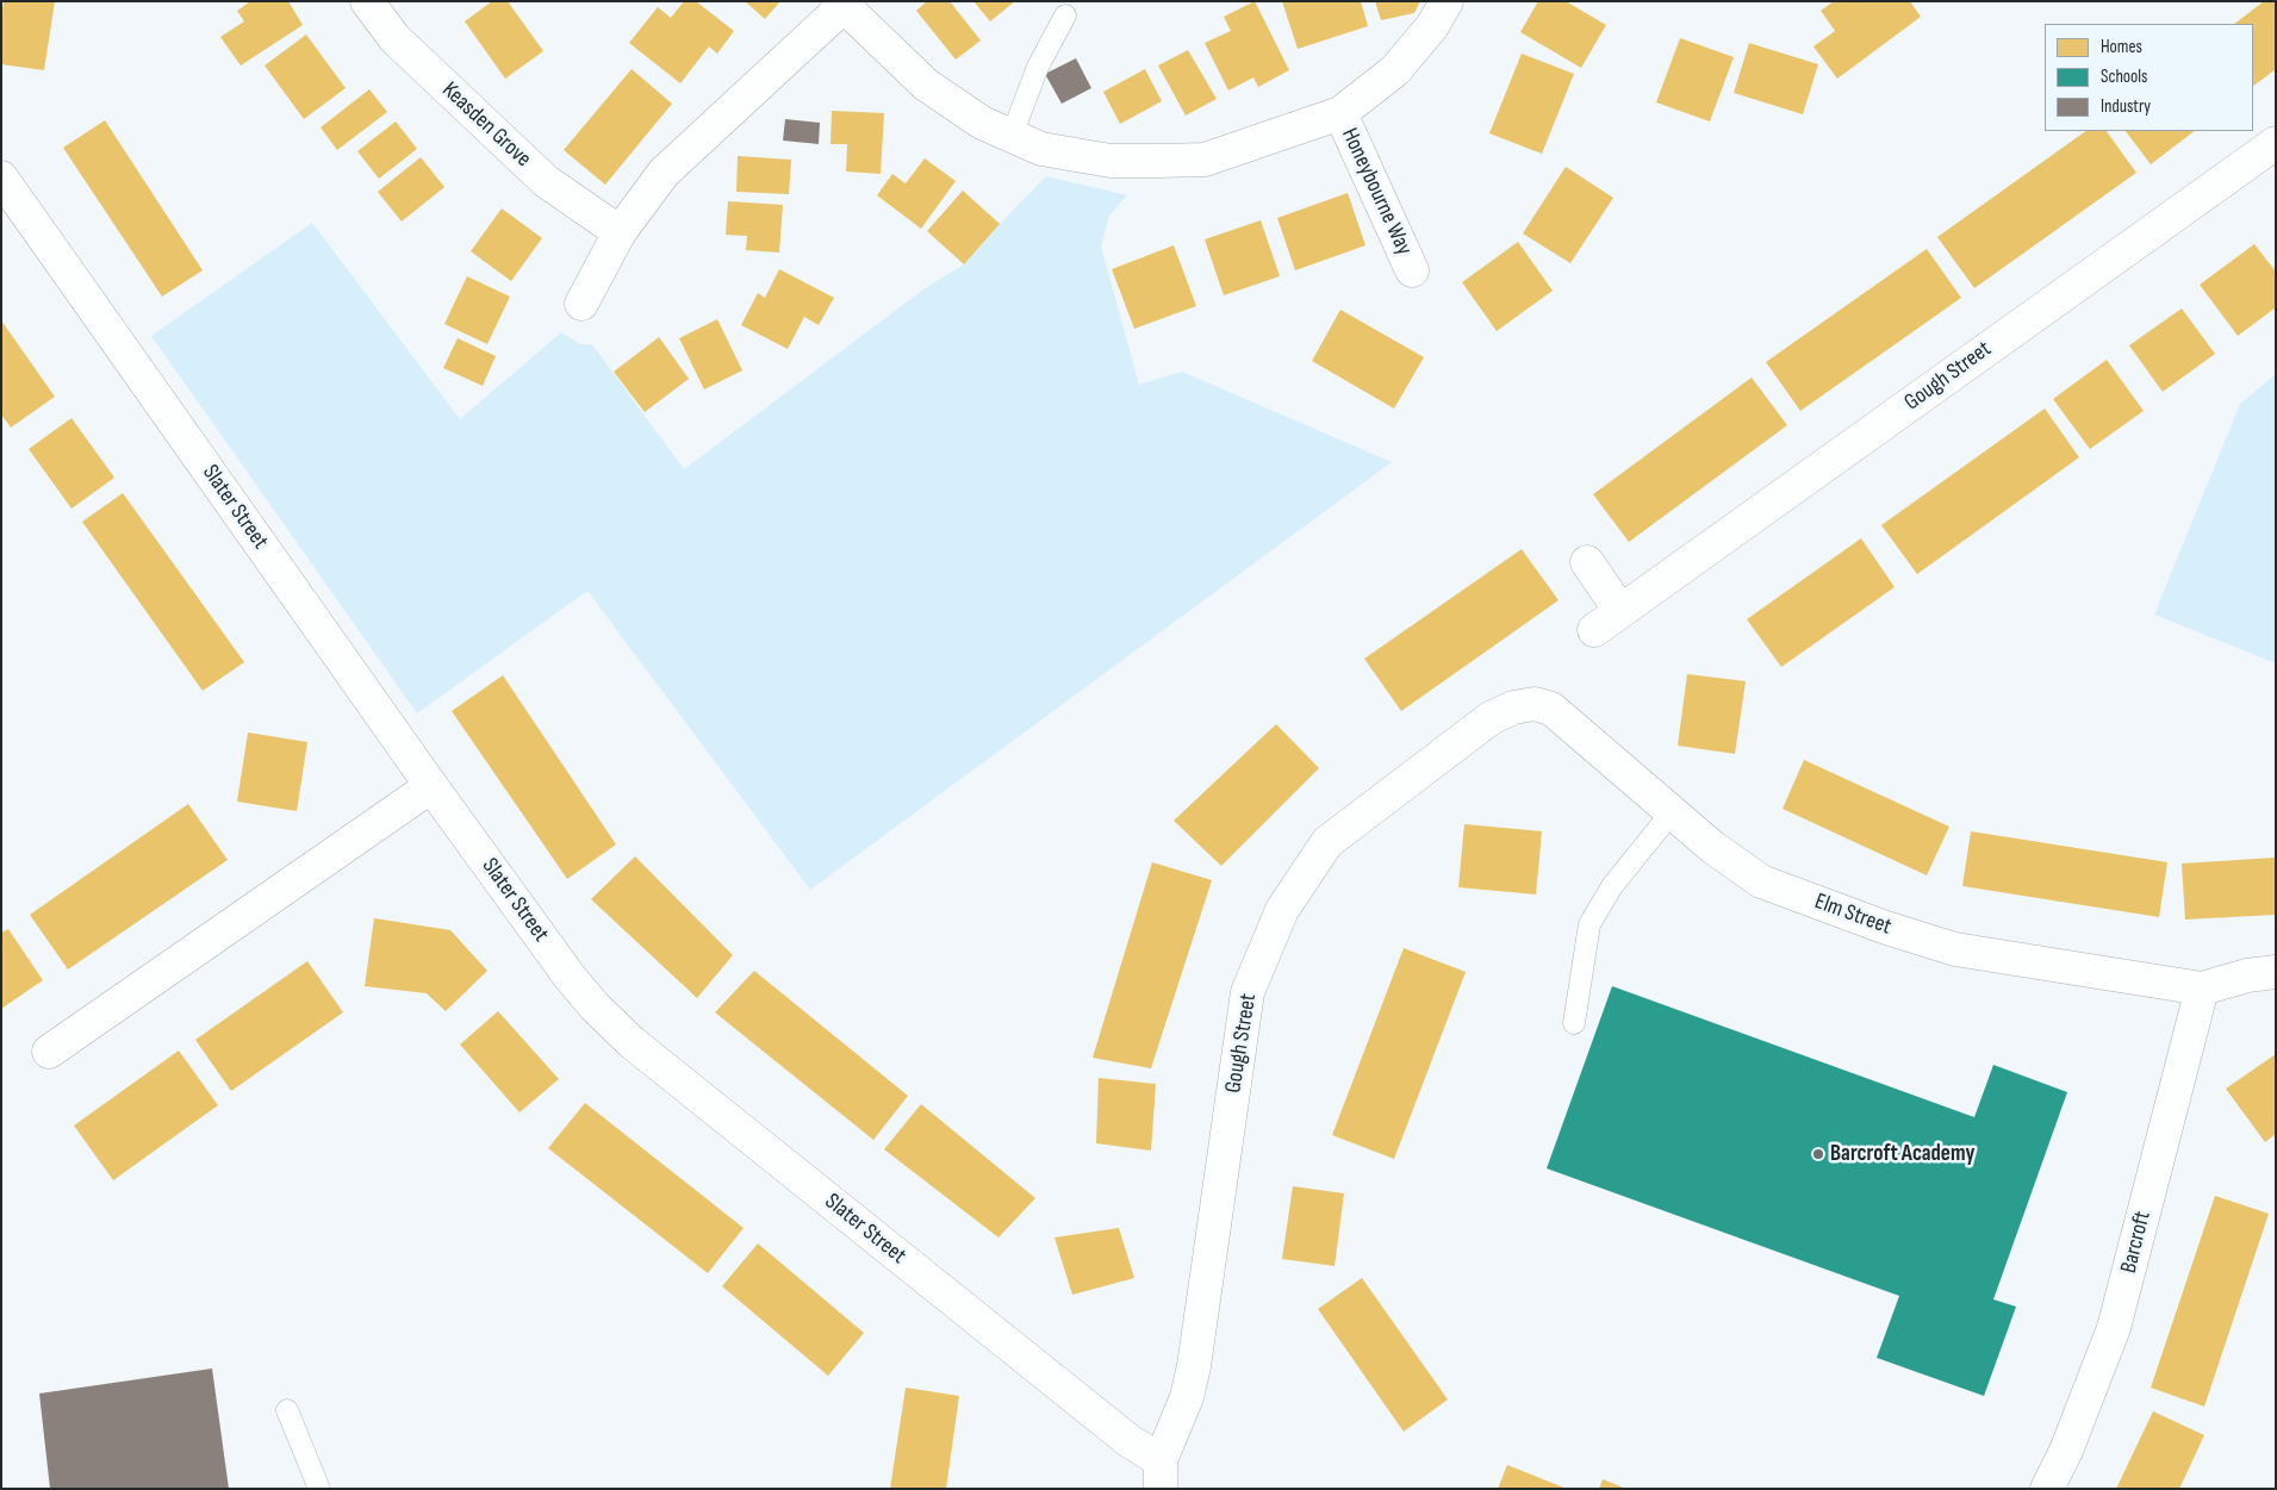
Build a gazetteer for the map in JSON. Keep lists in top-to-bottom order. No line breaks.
{"streets":{"street":["Keasden Grove","Honeybourne Way","Gough Street","Slater Street","Elm Street","Barcroft"]},"crossings":[["Gough Street","Slater Street"],["Gough Street","Elm Street"],["Elm Street","Barcroft"]],"places":["Barcroft Academy"],"legend":["Homes","Schools","Industry"]}
